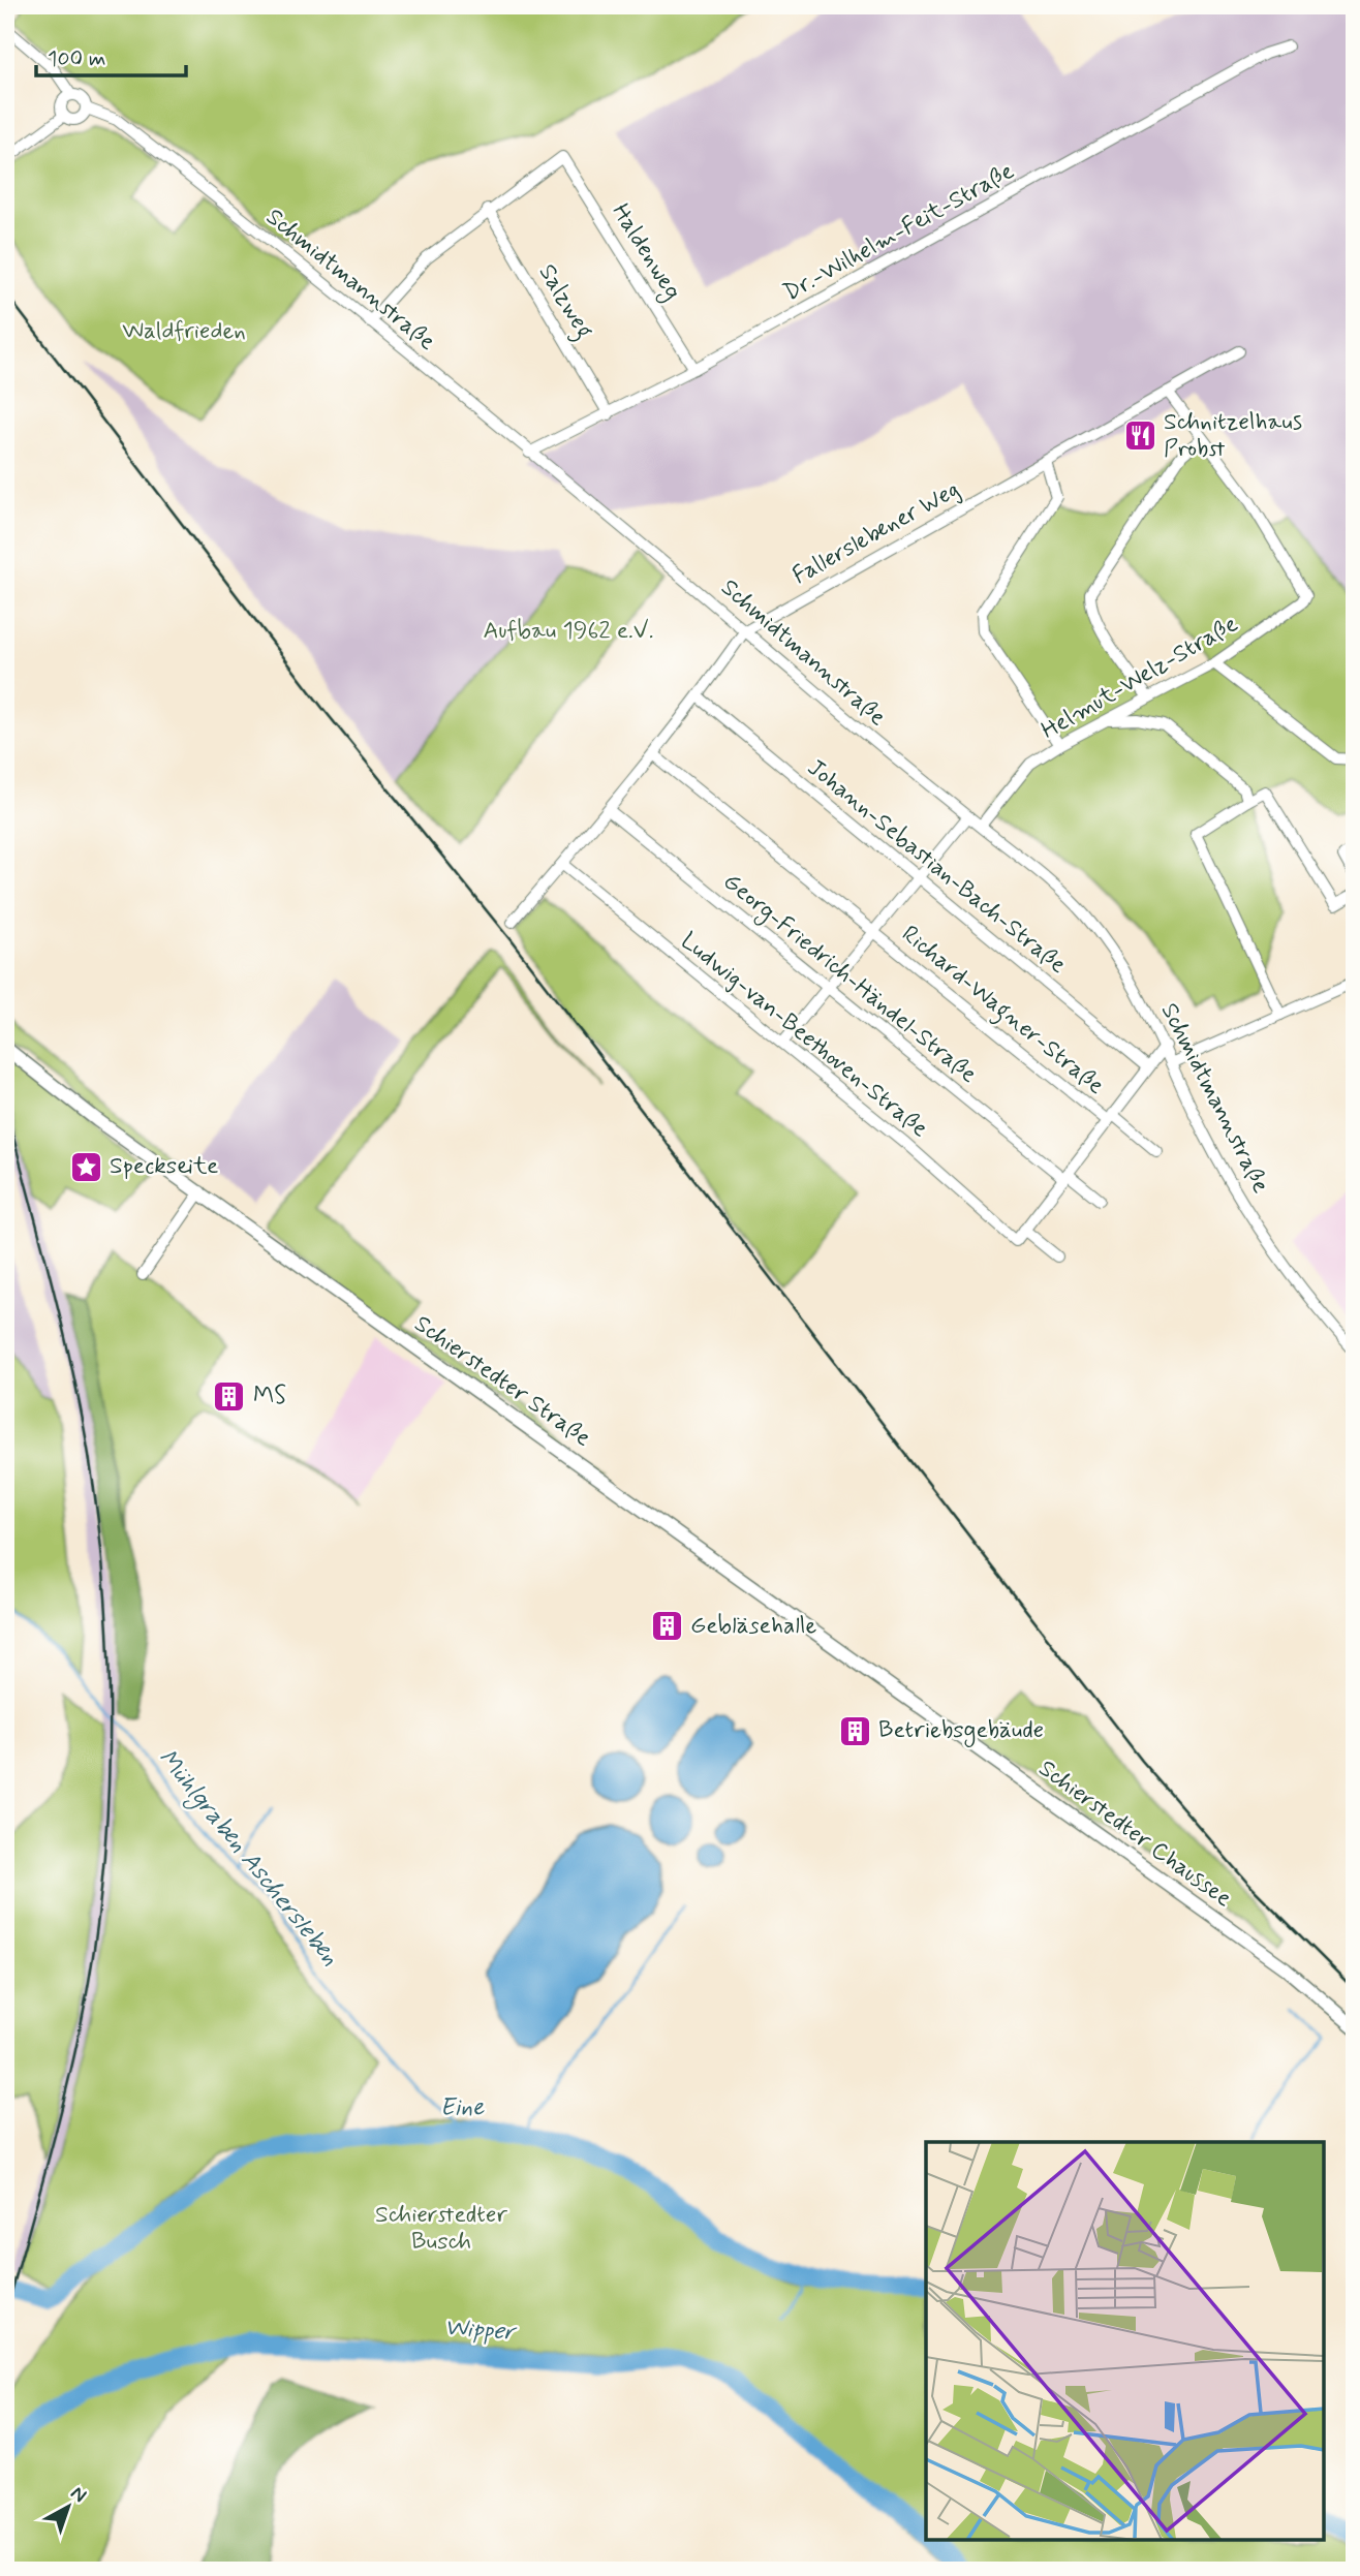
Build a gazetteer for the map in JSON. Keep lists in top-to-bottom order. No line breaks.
{"streets":{"street":["Dr.-Wilhelm-Feit-Straße","Haldenweg","Schmidtmannstraße","Salzweg","Fallerslebener Weg","Helmut-Welz-Straße","Johann-Sebastian-Bach-Straße","Georg-Friedrich-Händel-Straße","Richard-Wagner-Straße","Ludwig-van-Beethoven-Straße","Schierstedter Straße","Schierstedter Chaussee"]},"crossings":[["Dr.-Wilhelm-Feit-Straße","Haldenweg"],["Dr.-Wilhelm-Feit-Straße","Schmidtmannstraße"],["Dr.-Wilhelm-Feit-Straße","Salzweg"],["Haldenweg","Salzweg"],["Schmidtmannstraße","Fallerslebener Weg"],["Schmidtmannstraße","Helmut-Welz-Straße"],["Schmidtmannstraße","Richard-Wagner-Straße"],["Fallerslebener Weg","Helmut-Welz-Straße"],["Fallerslebener Weg","Johann-Sebastian-Bach-Straße"],["Fallerslebener Weg","Georg-Friedrich-Händel-Straße"],["Fallerslebener Weg","Richard-Wagner-Straße"],["Fallerslebener Weg","Ludwig-van-Beethoven-Straße"],["Johann-Sebastian-Bach-Straße","Richard-Wagner-Straße"],["Georg-Friedrich-Händel-Straße","Richard-Wagner-Straße"],["Richard-Wagner-Straße","Ludwig-van-Beethoven-Straße"],["Schierstedter Straße","Schierstedter Chaussee"]],"water":["Mühlgraben Aschersleben","Eine","Wipper"],"parks":["Waldfrieden","Aufbau 1962 e.V.","Schierstedter Busch"],"places":{"restaurant":["Schnitzelhaus Probst"],"place":["Speckseite"],"building":["MS","Gebläsehalle","Betriebsgebäude"]},"scale_bar":"100 m","north":"top right"}
